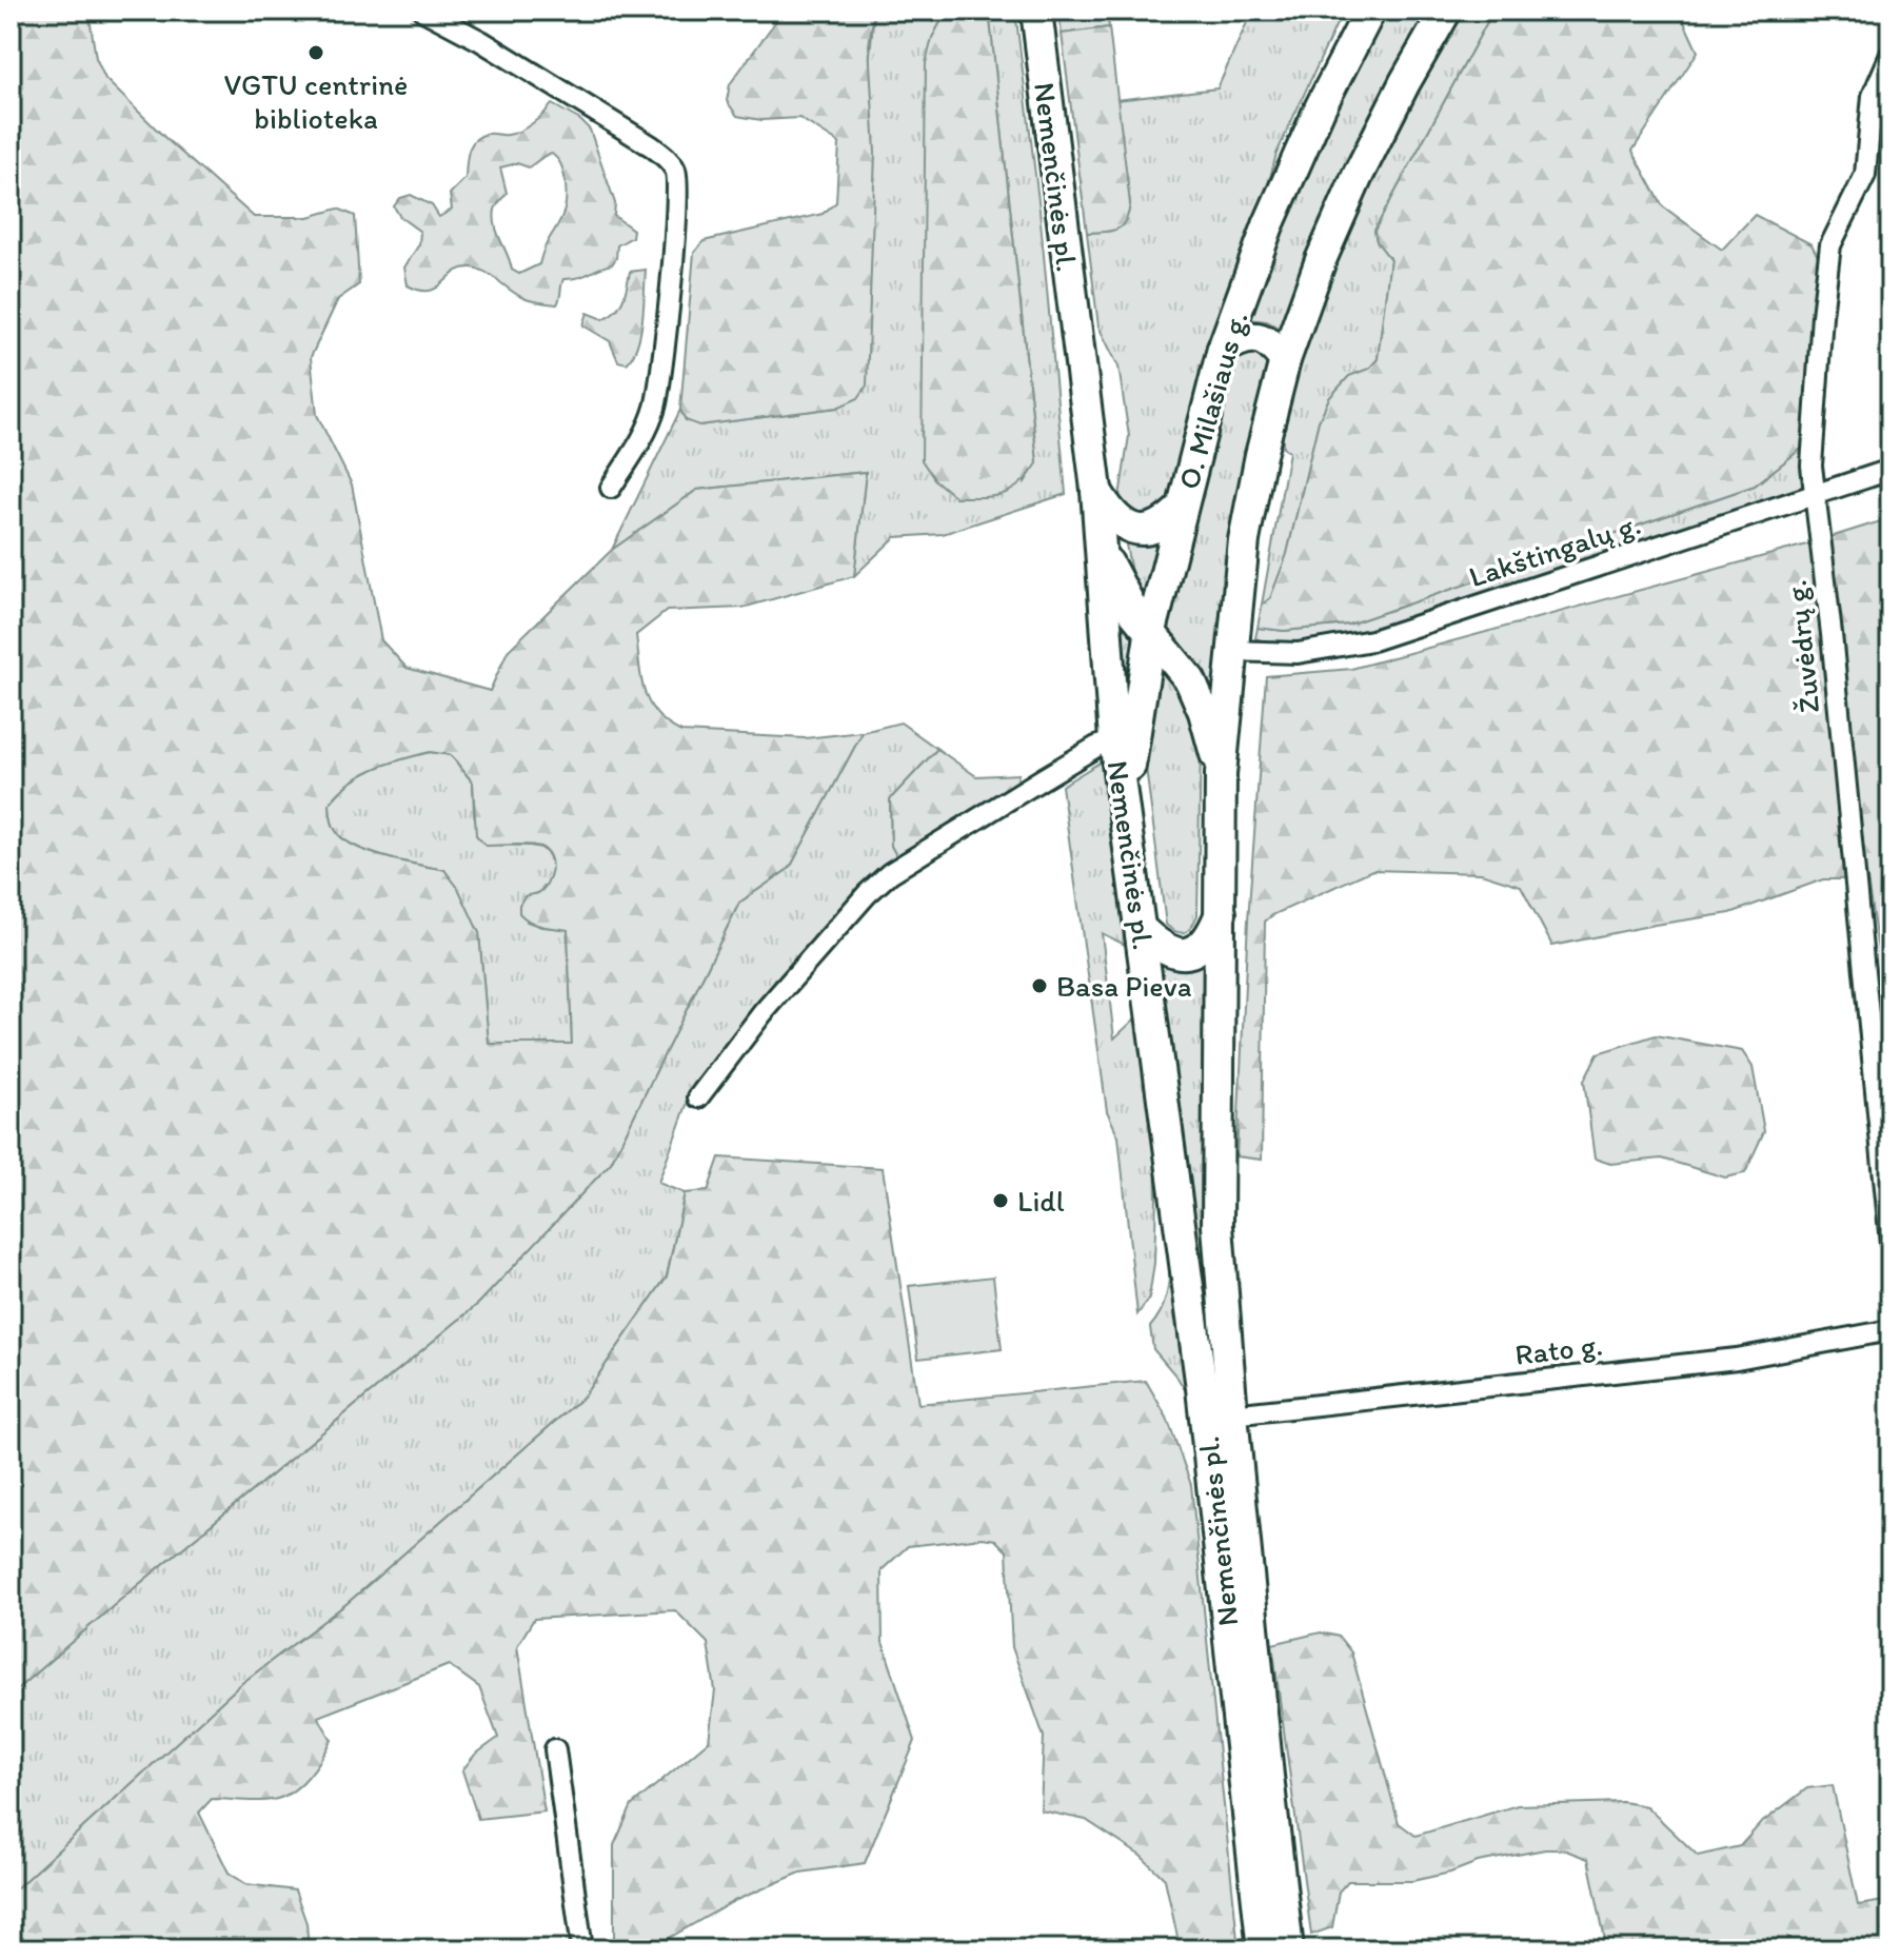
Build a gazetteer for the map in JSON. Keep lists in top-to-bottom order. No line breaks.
{"streets":{"main road":["Nemenčinės pl.","O. Milašiaus g."],"street":["Lakštingalų g.","Žuvėdrų g.","Rato g."]},"crossings":[["Nemenčinės pl.","O. Milašiaus g."],["Nemenčinės pl.","Rato g."],["O. Milašiaus g.","Lakštingalų g."],["Lakštingalų g.","Žuvėdrų g."]],"places":["VGTU centrinė biblioteka","Basa Pieva","Lidl"]}
